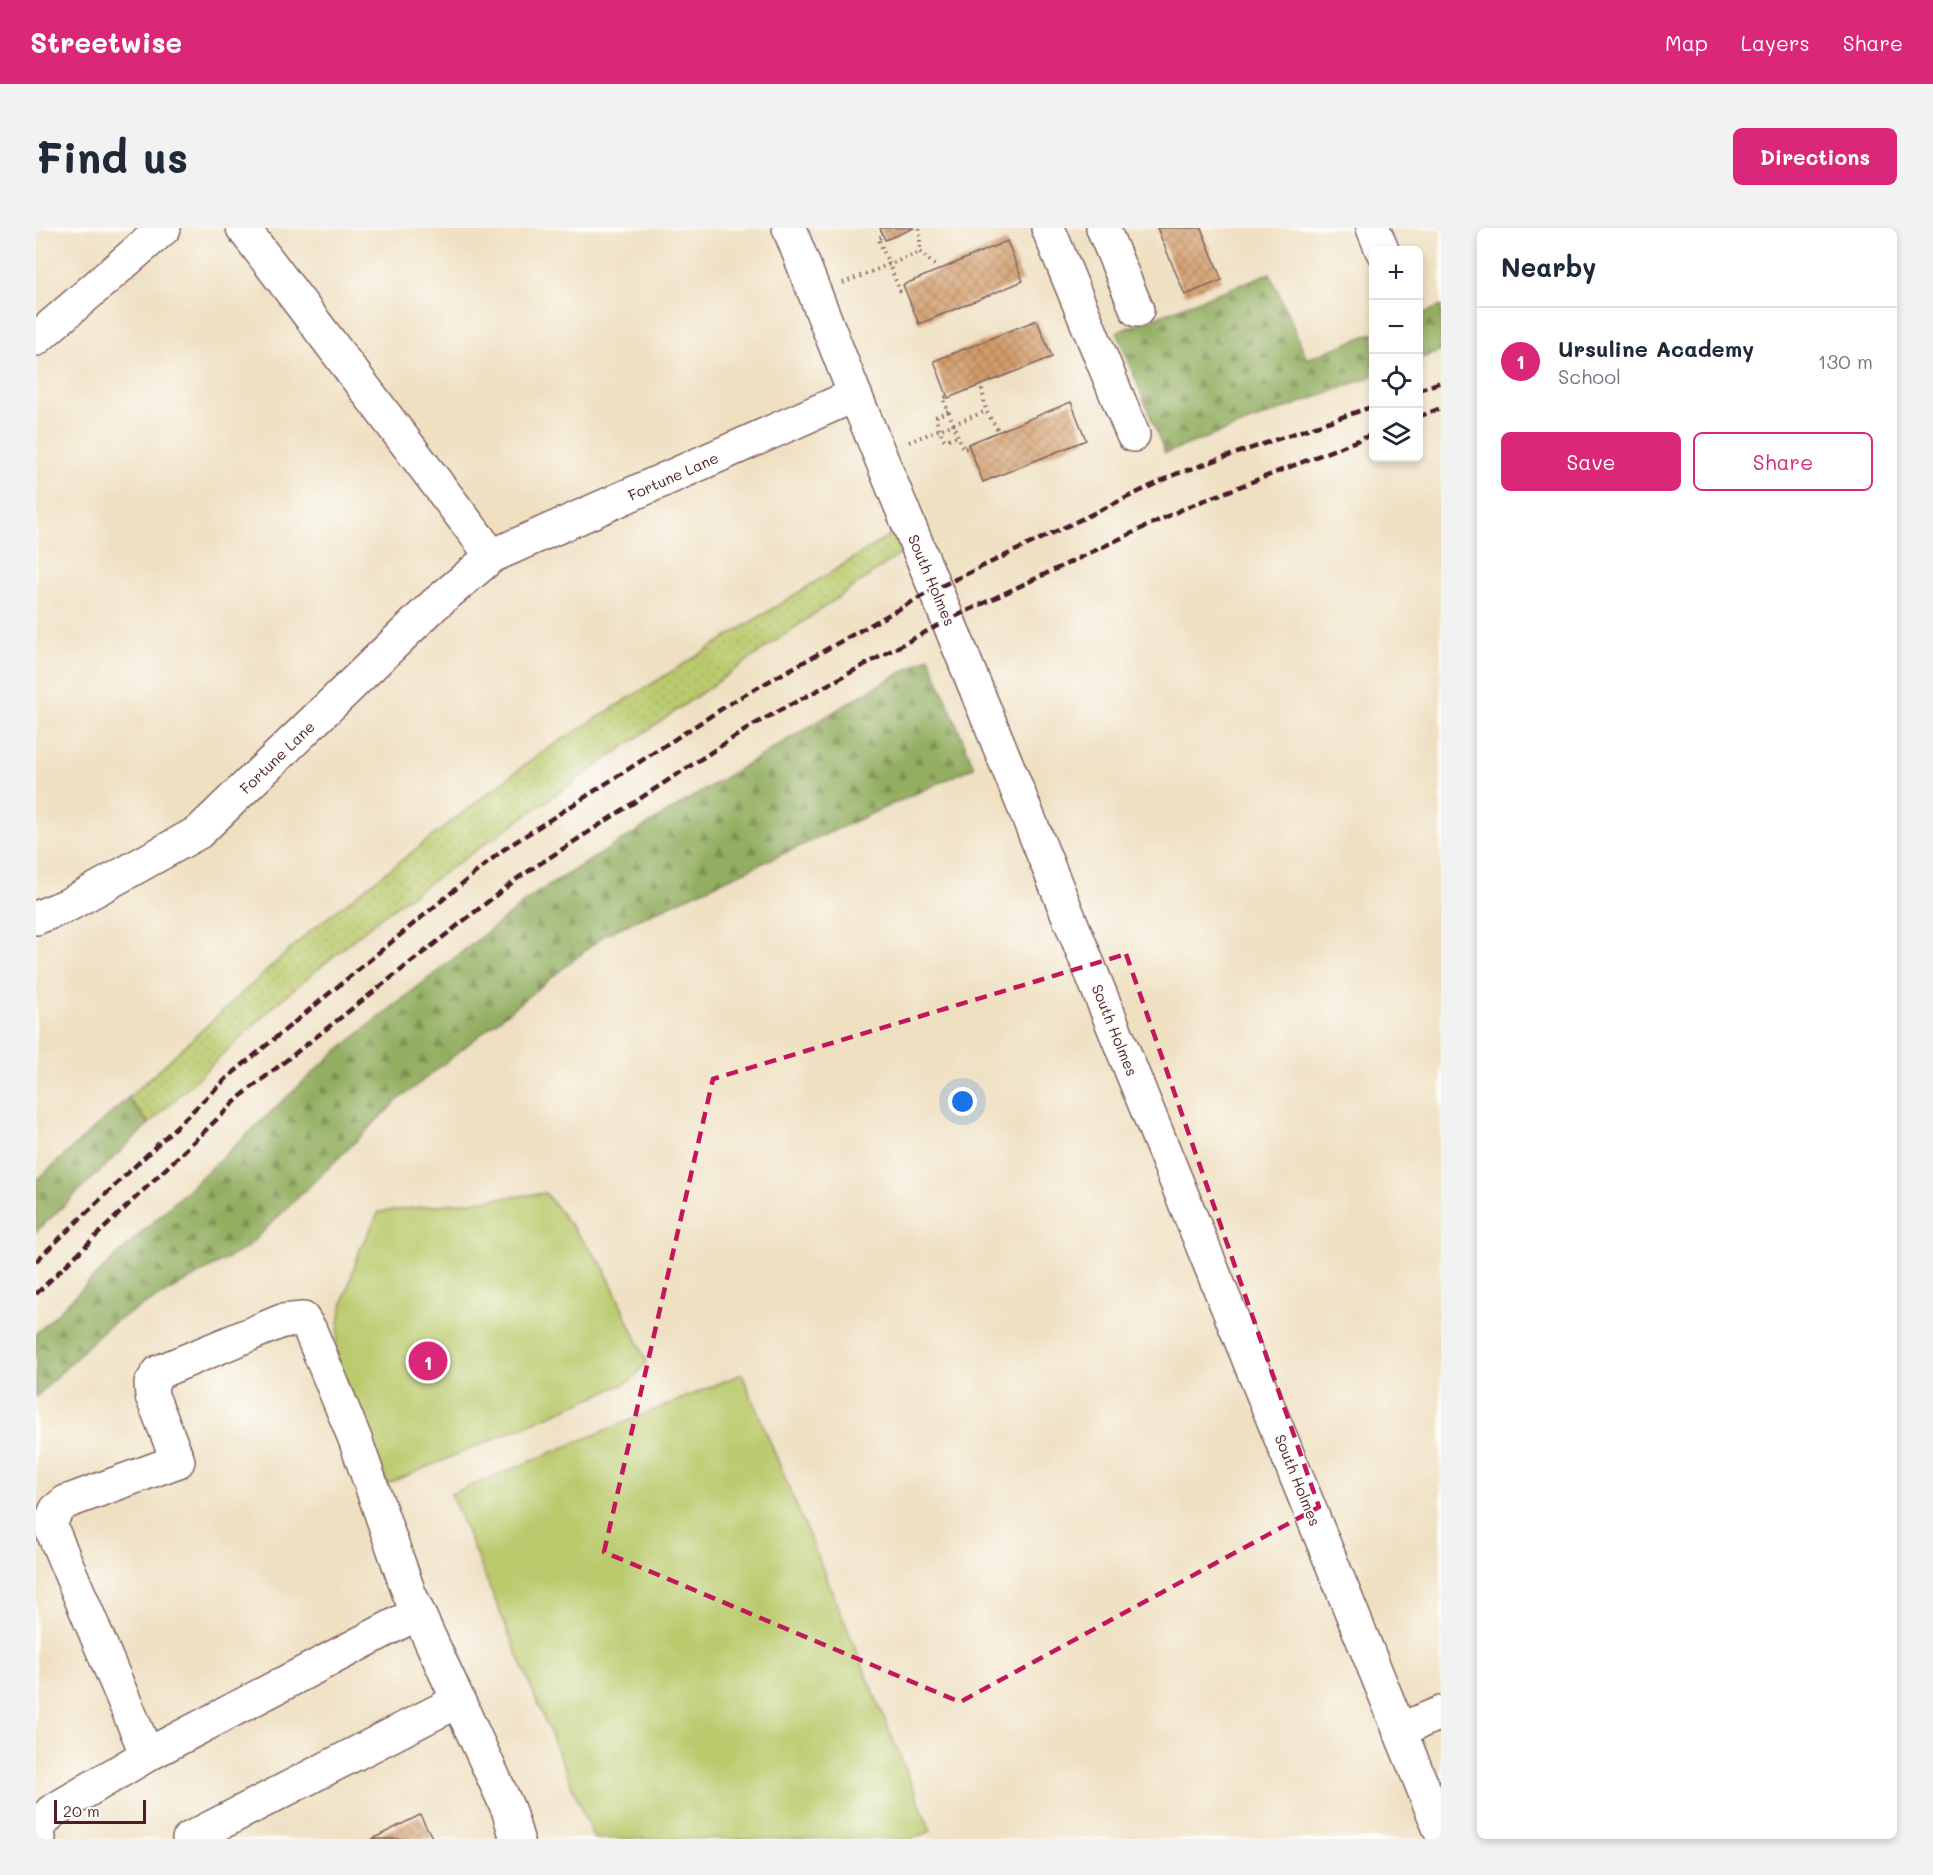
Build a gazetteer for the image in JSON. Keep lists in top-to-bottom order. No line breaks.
{"streets":{"street":["Fortune Lane","South Holmes"]},"crossings":[["Fortune Lane","South Holmes"]],"scale_bar":"20 m","page":{"header":"Streetwise","nav":["Map","Layers","Share"],"buttons":["Directions",["Save","Share"]],"title":"Find us","heading":"Nearby","map_buttons":["+","−"],"list":[{"mark":"1","name":"Ursuline Academy","note":"School","value":"130 m"}],"pins":"1","scale":"20 m"}}
